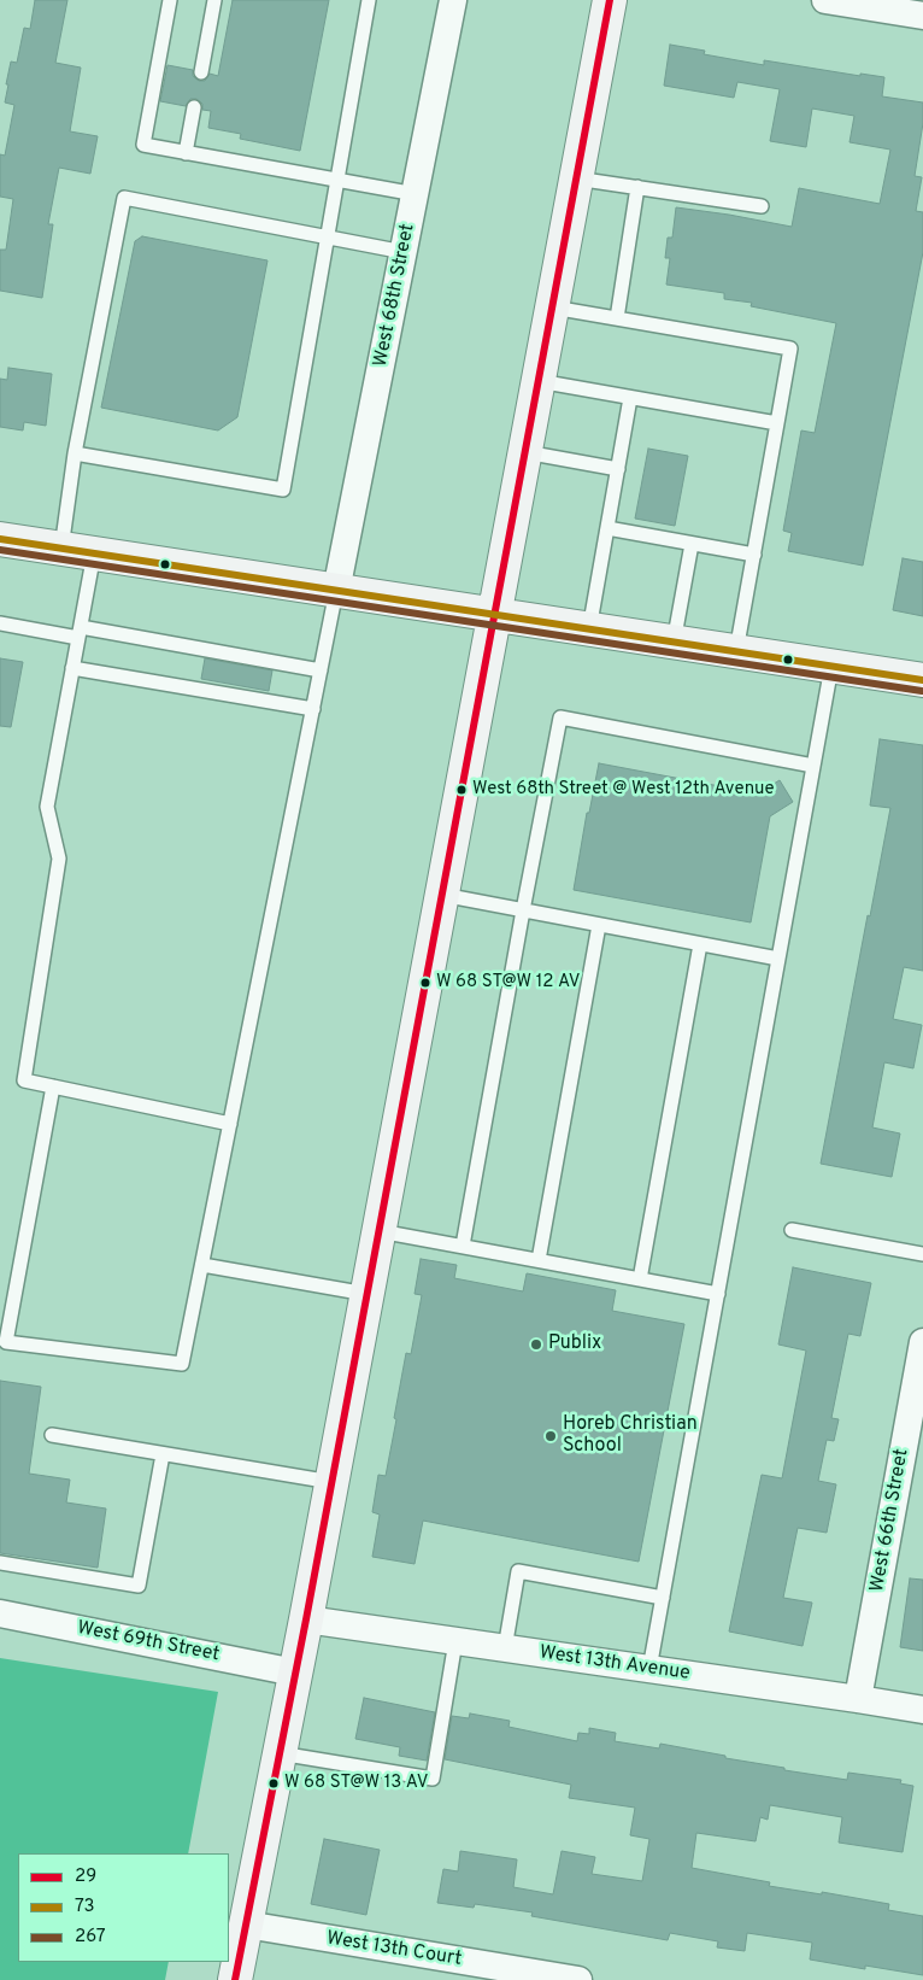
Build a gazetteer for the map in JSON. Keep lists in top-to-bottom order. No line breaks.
{"streets":{"street":["West 68th Street","West 66th Street","West 69th Street","West 13th Avenue","West 13th Court"]},"crossings":[["West 66th Street","West 13th Avenue"]],"places":["West 68th Street @ West 12th Avenue","W 68 ST@W 12 AV","Publix","Horeb Christian School","W 68 ST@W 13 AV"],"lines":["transit line 29","transit line 73","transit line 267"],"legend":["29","73","267"]}
